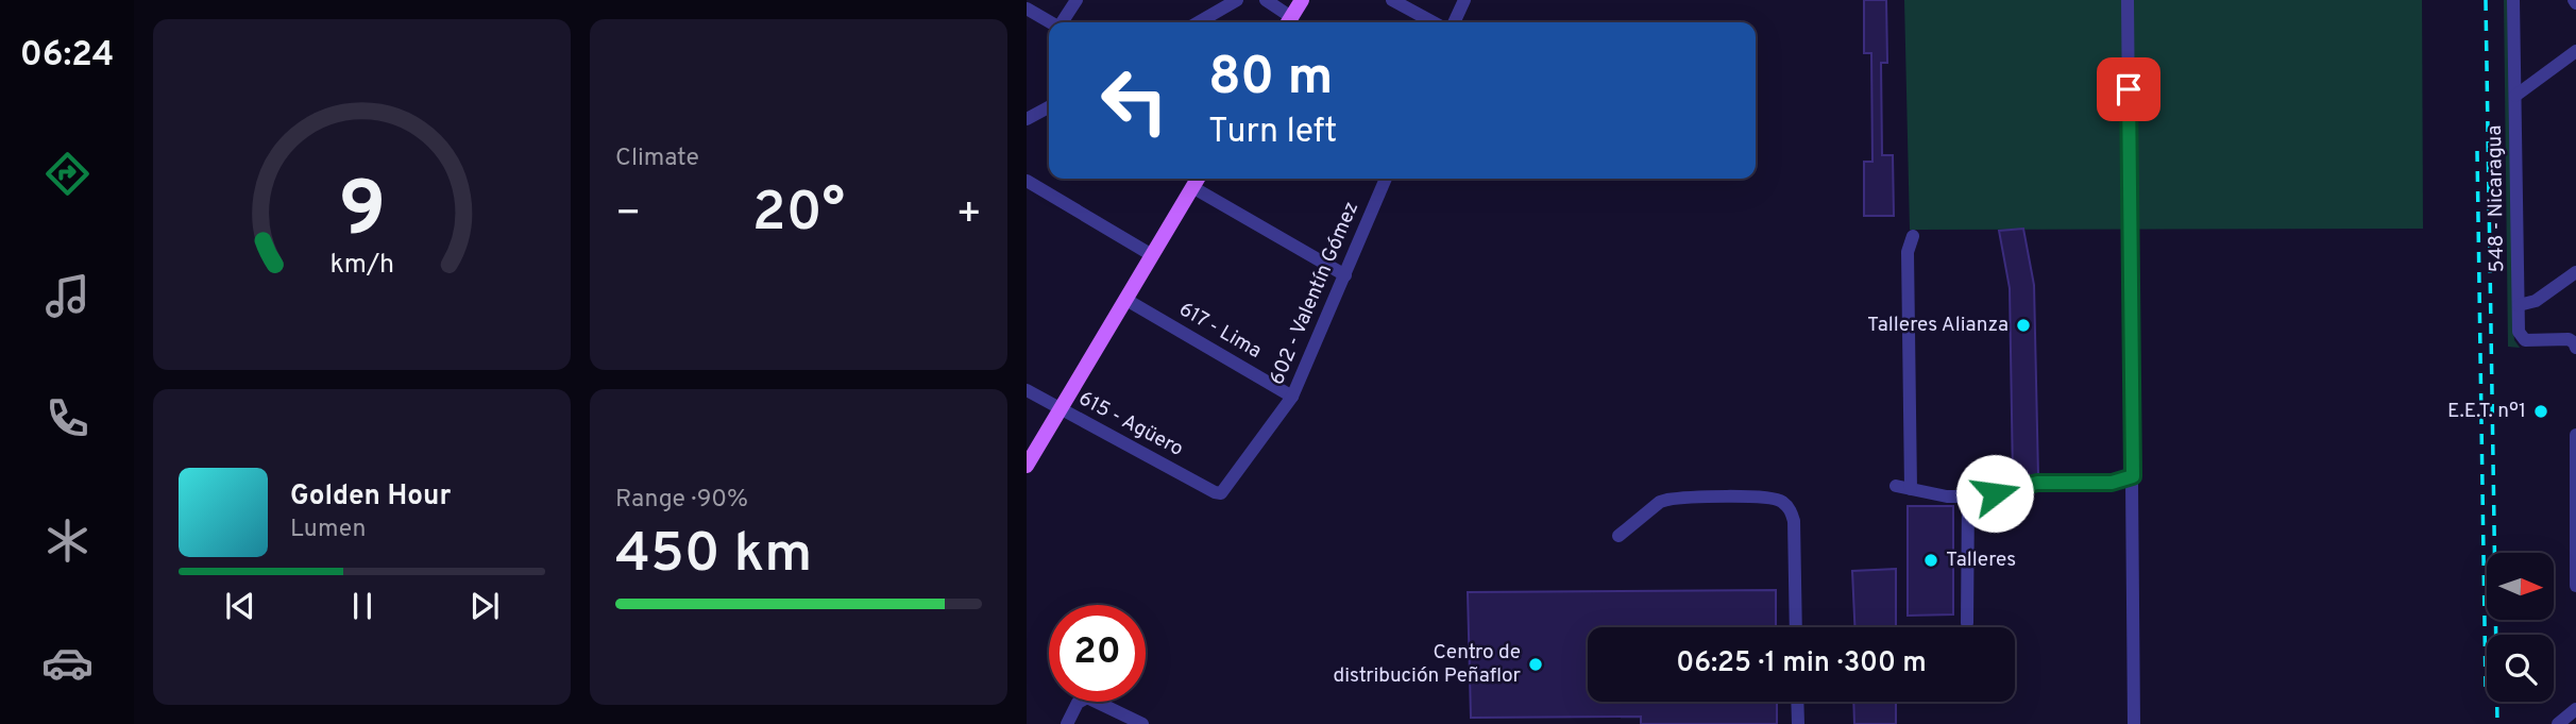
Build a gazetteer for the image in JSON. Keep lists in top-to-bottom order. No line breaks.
{"streets":{"street":["548 - Nicaragua","602 - Valentín Gómez","617 - Lima","615 - Agüero"]},"crossings":[["602 - Valentín Gómez","617 - Lima"],["602 - Valentín Gómez","615 - Agüero"]],"places":["Talleres Alianza","E.E.T. nº1","Talleres","Centro de distribución Peñaflor"],"north":"right","page":{"tabs":"06:24","tile":["Climate",["Range · 90%","450 km"]],"turn":["80 m","Turn left"],"heat":["−","20°","+"],"song":["Golden Hour","Lumen"],"limit":"20","trip":"06:25 · 1 min · 300 m","gauge":["9","km/h"]}}
